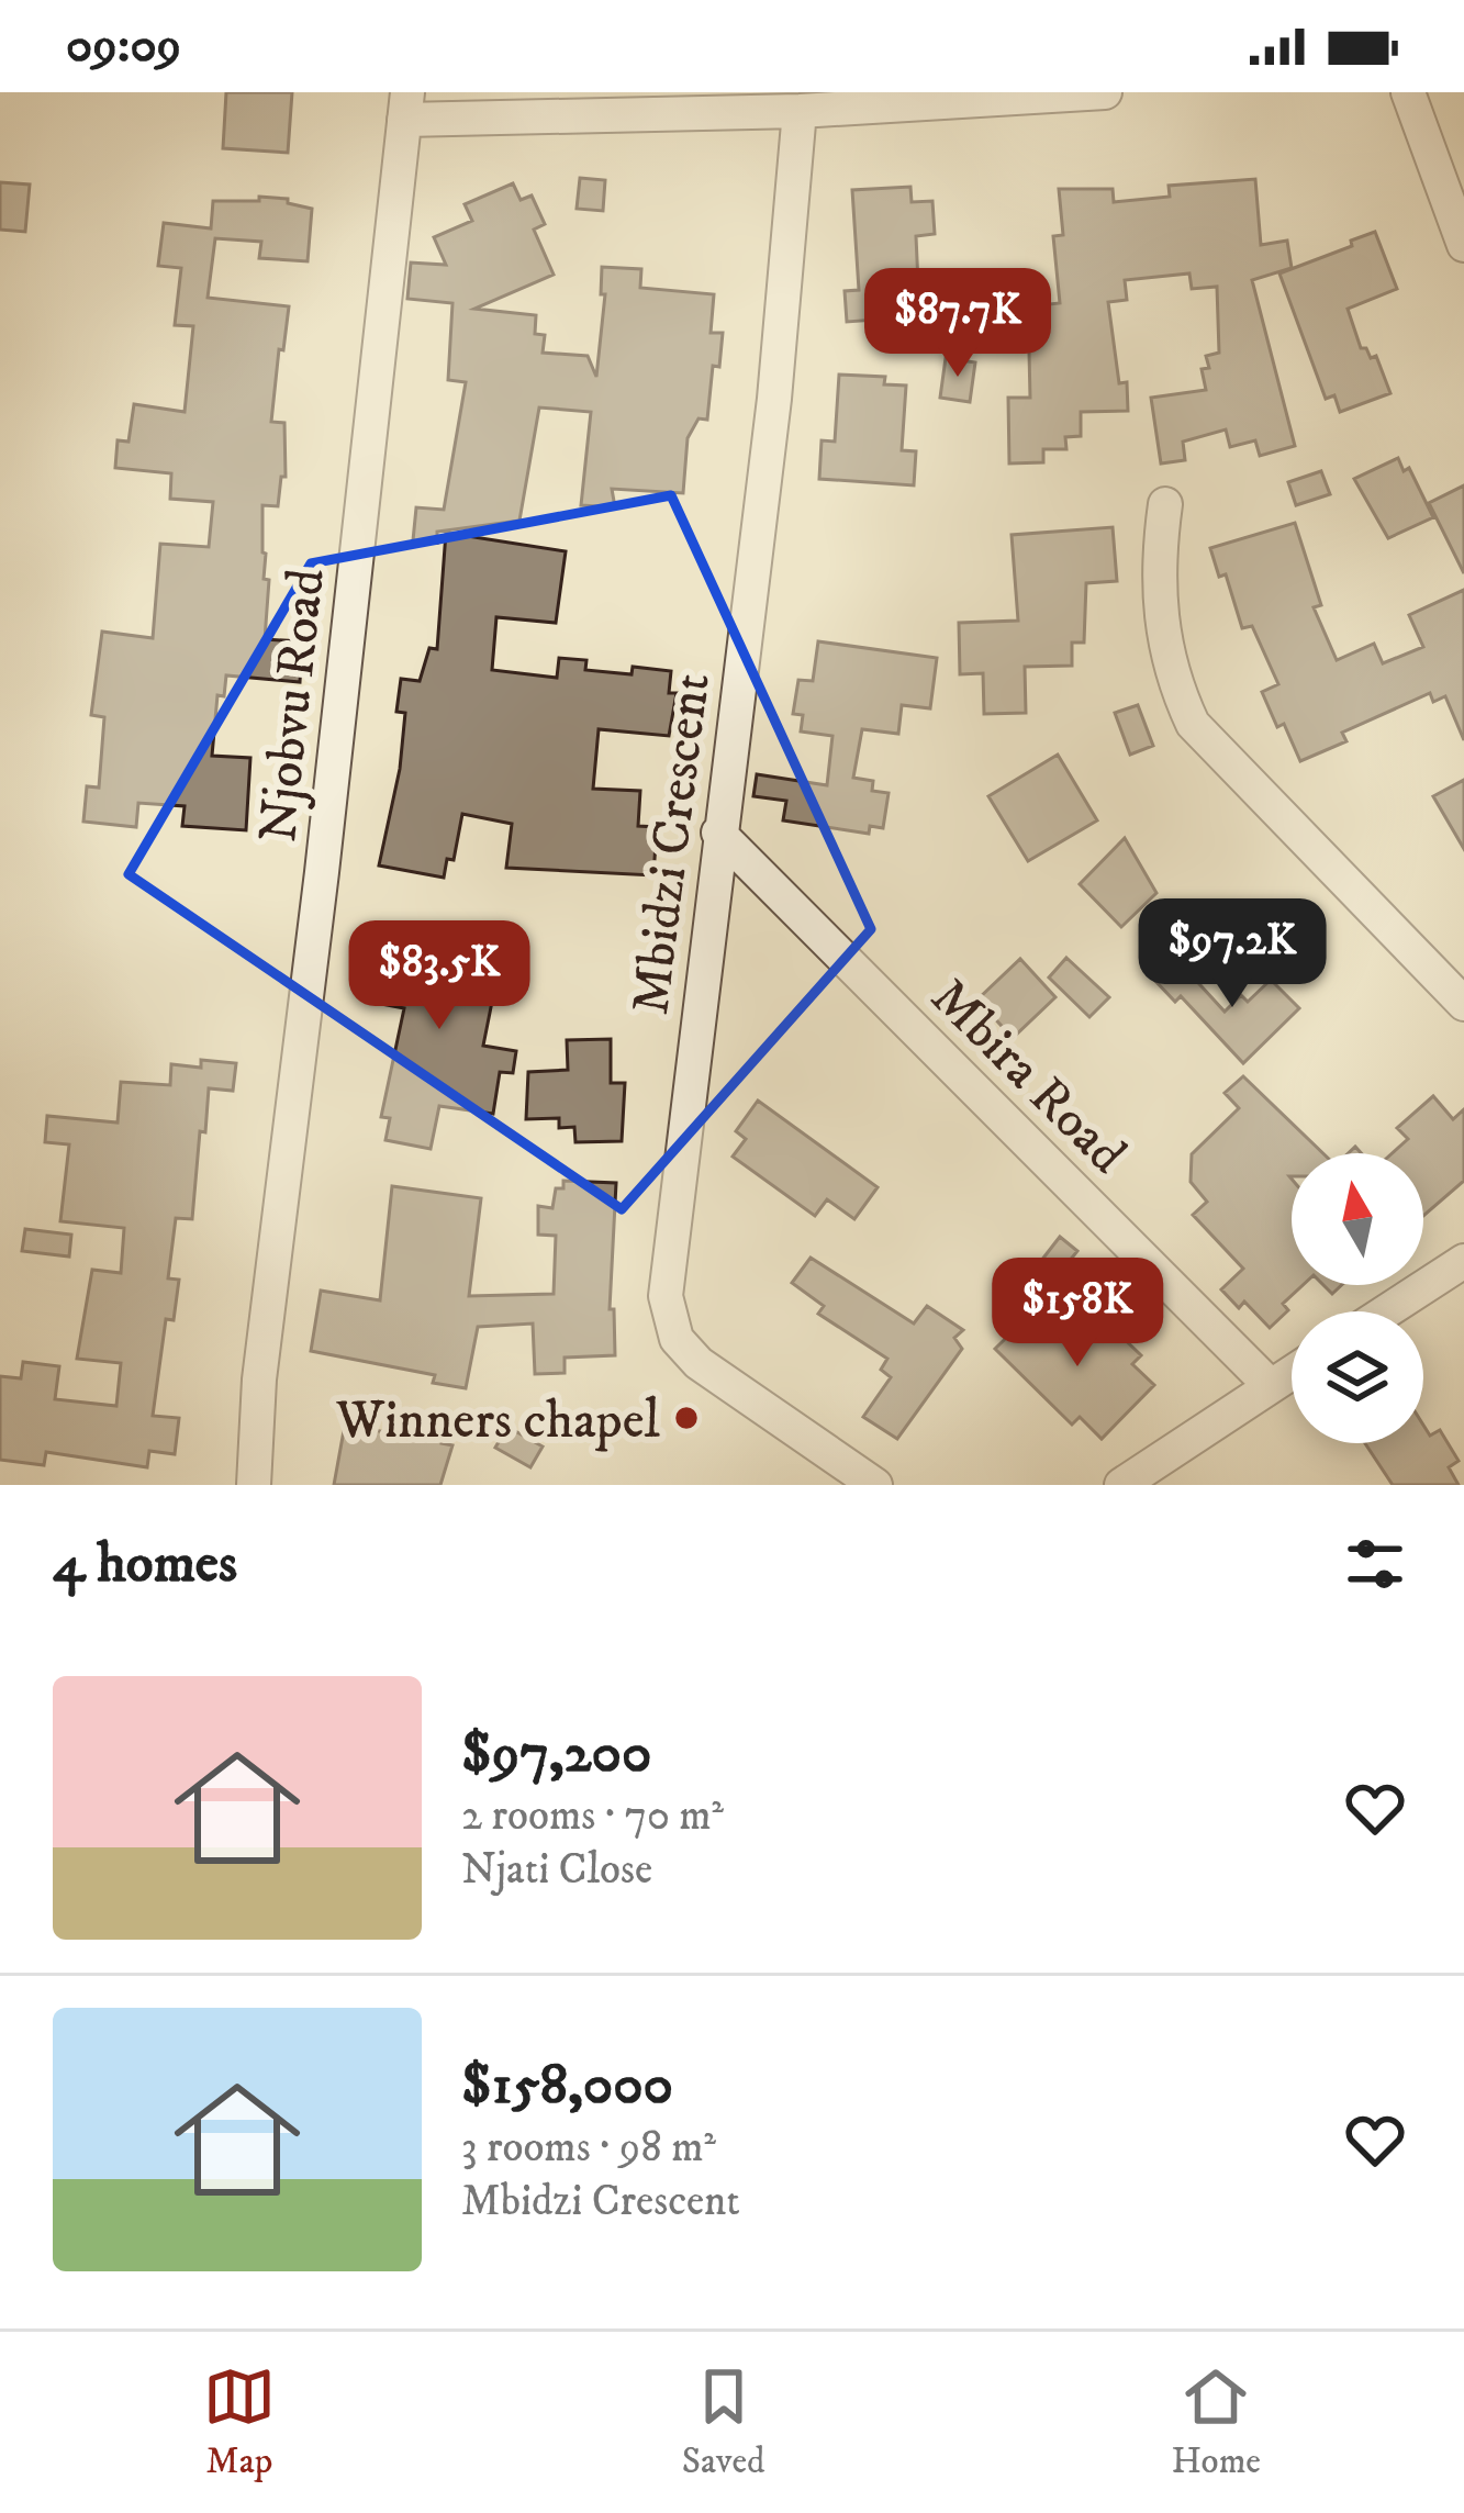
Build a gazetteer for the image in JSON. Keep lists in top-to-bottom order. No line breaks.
{"streets":{"street":["Njobvu Road","Mbidzi Crescent","Mbira Road"]},"crossings":[["Mbidzi Crescent","Mbira Road"]],"places":["Winners chapel"],"north":"top","page":{"status":"09:09","price":["$87.7K","$97.2K","$83.5K","$158K"],"heading":"4 homes","list":[{"name":"$97,200","note":"2 rooms · 70 m² · Njati Close"},{"name":"$158,000","note":"3 rooms · 98 m² · Mbidzi Crescent"}],"tabs":["Map","Saved","Home"]}}
